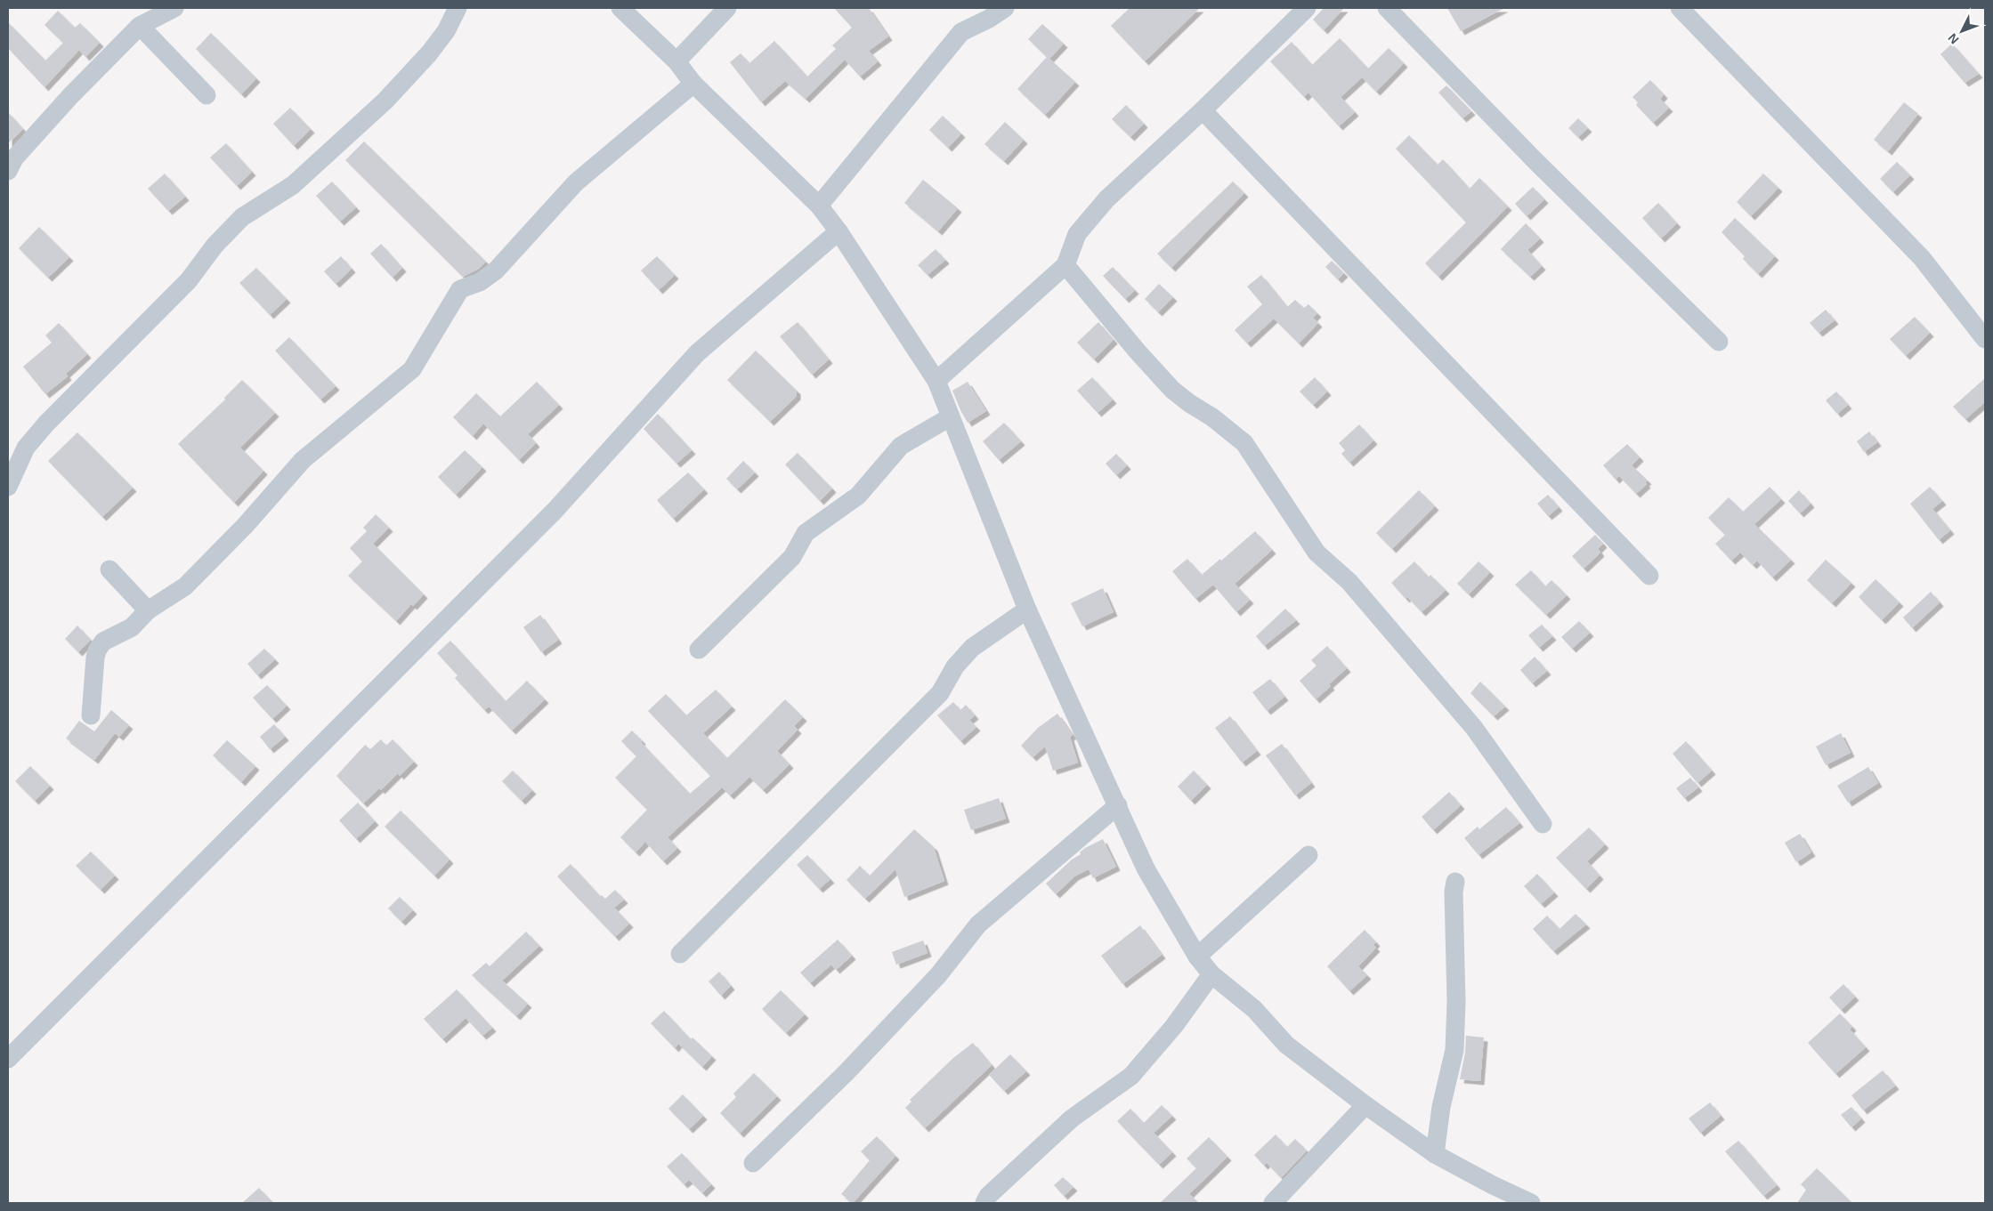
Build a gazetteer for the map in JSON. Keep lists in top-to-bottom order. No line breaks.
{"north":"bottom left"}
